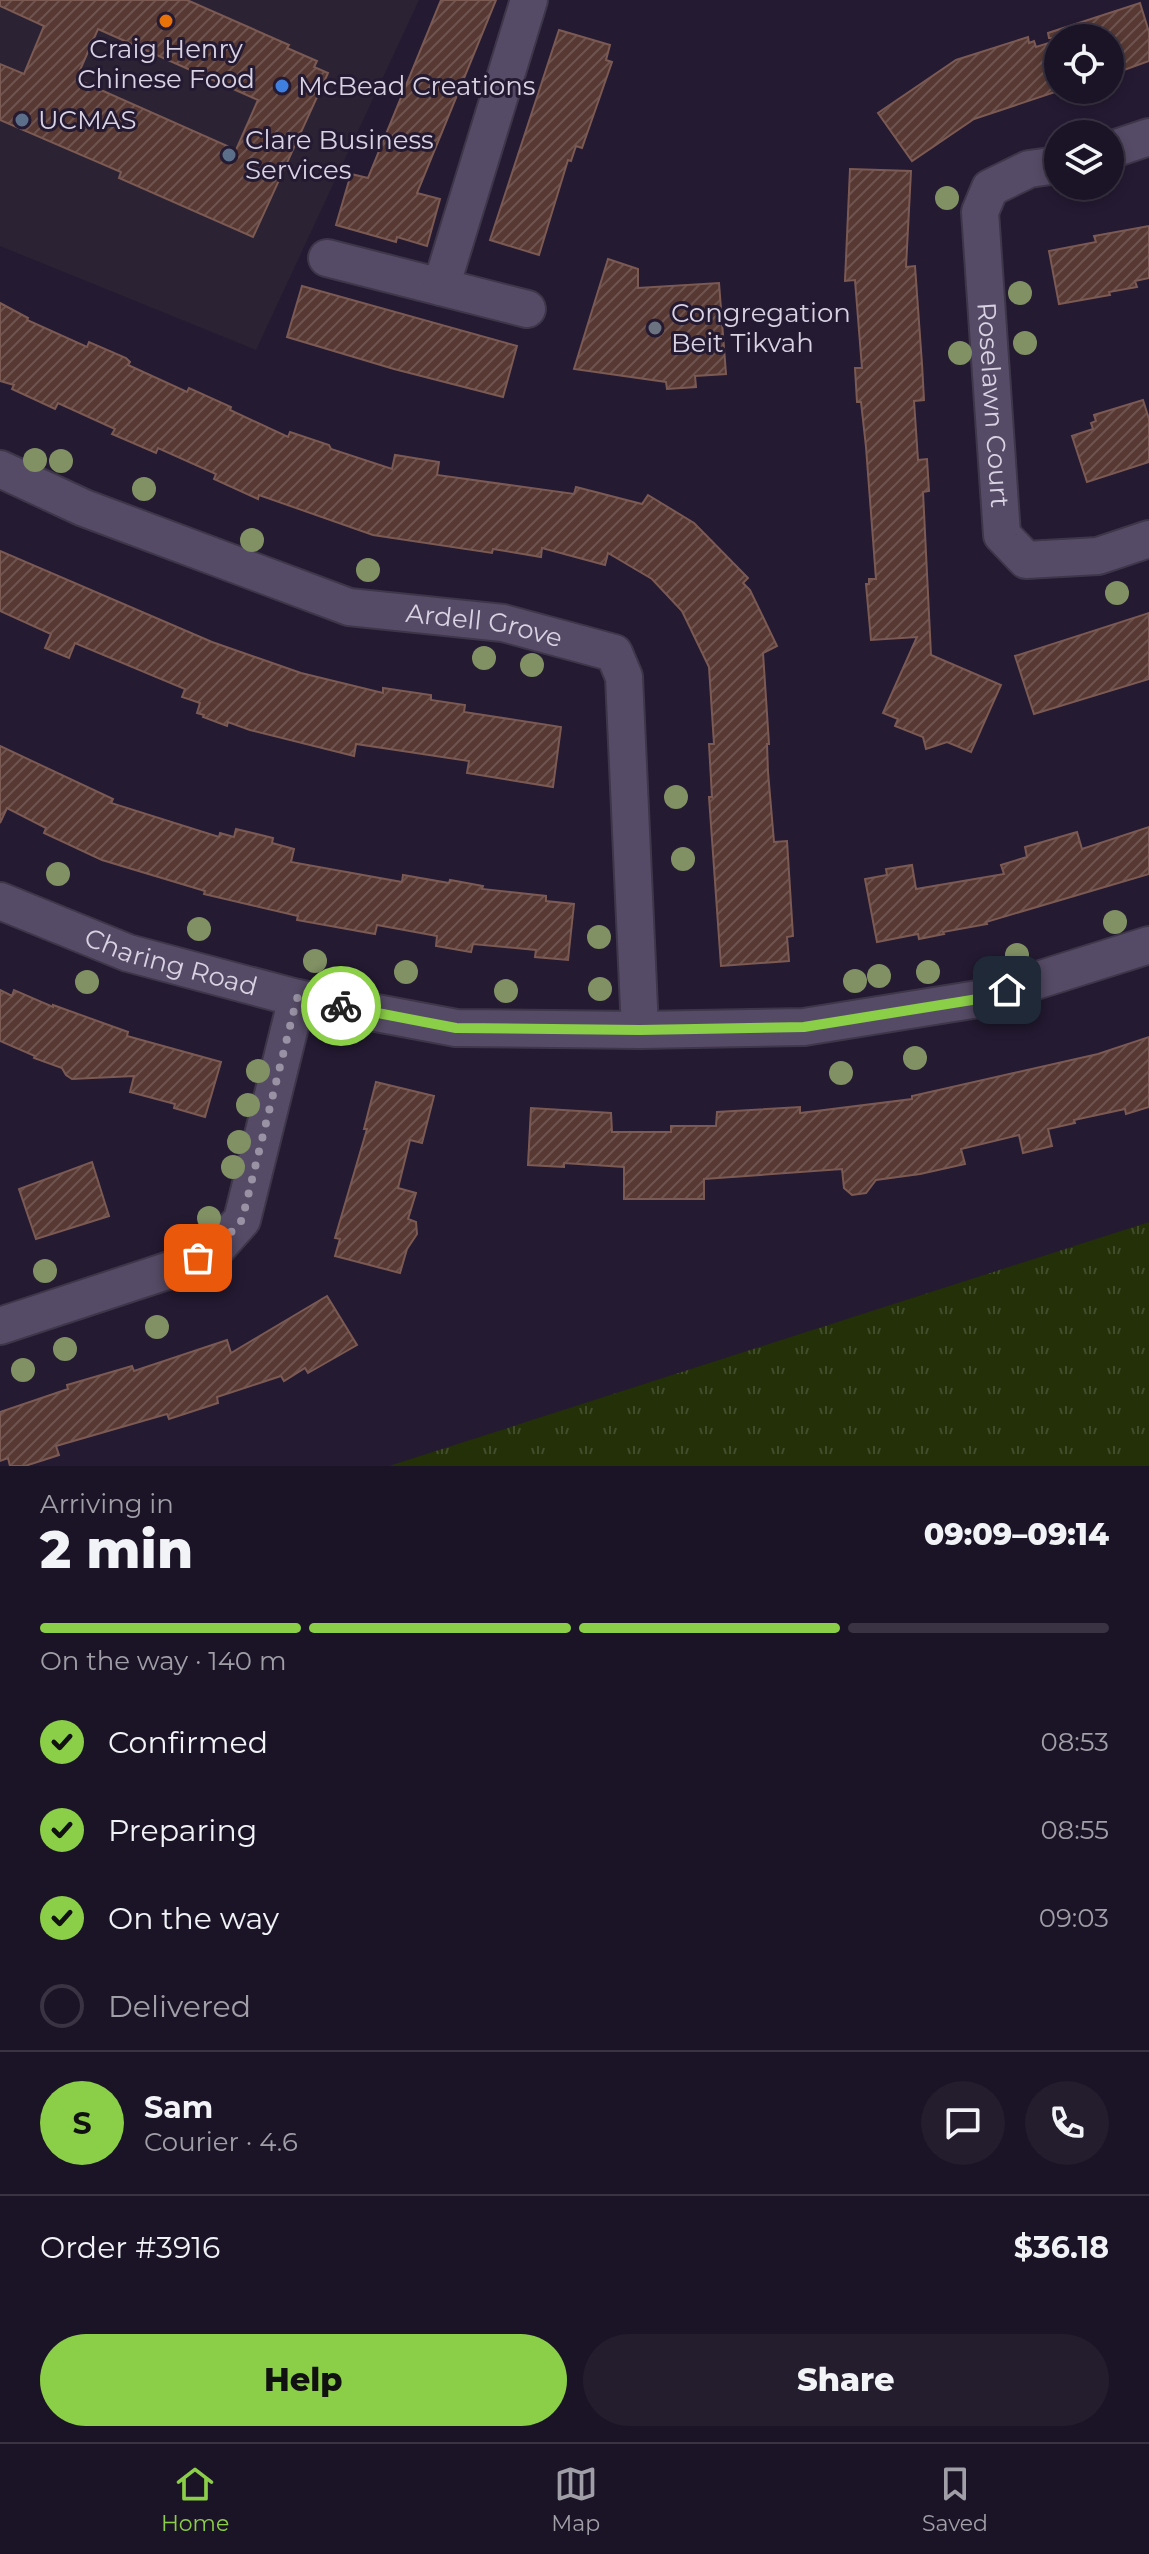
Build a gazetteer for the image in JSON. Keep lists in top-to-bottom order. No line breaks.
{"streets":{"street":["Roselawn Court","Ardell Grove","Charing Road"]},"crossings":[["Ardell Grove","Charing Road"]],"places":["Craig Henry Chinese Food","McBead Creations","UCMAS","Clare Business Services","Congregation Beit Tikvah"],"page":{"heading":["2 min","Arriving in","09:09–09:14"],"panel":["Sam","Courier · 4.6","Order #3916","$36.18"],"bar":"On the way · 140 m","list":[["Confirmed","08:53"],["Preparing","08:55"],["On the way","09:03"],"Delivered"],"round":"S","buttons":["Help","Share"],"tabs":["Home","Map","Saved"]}}
